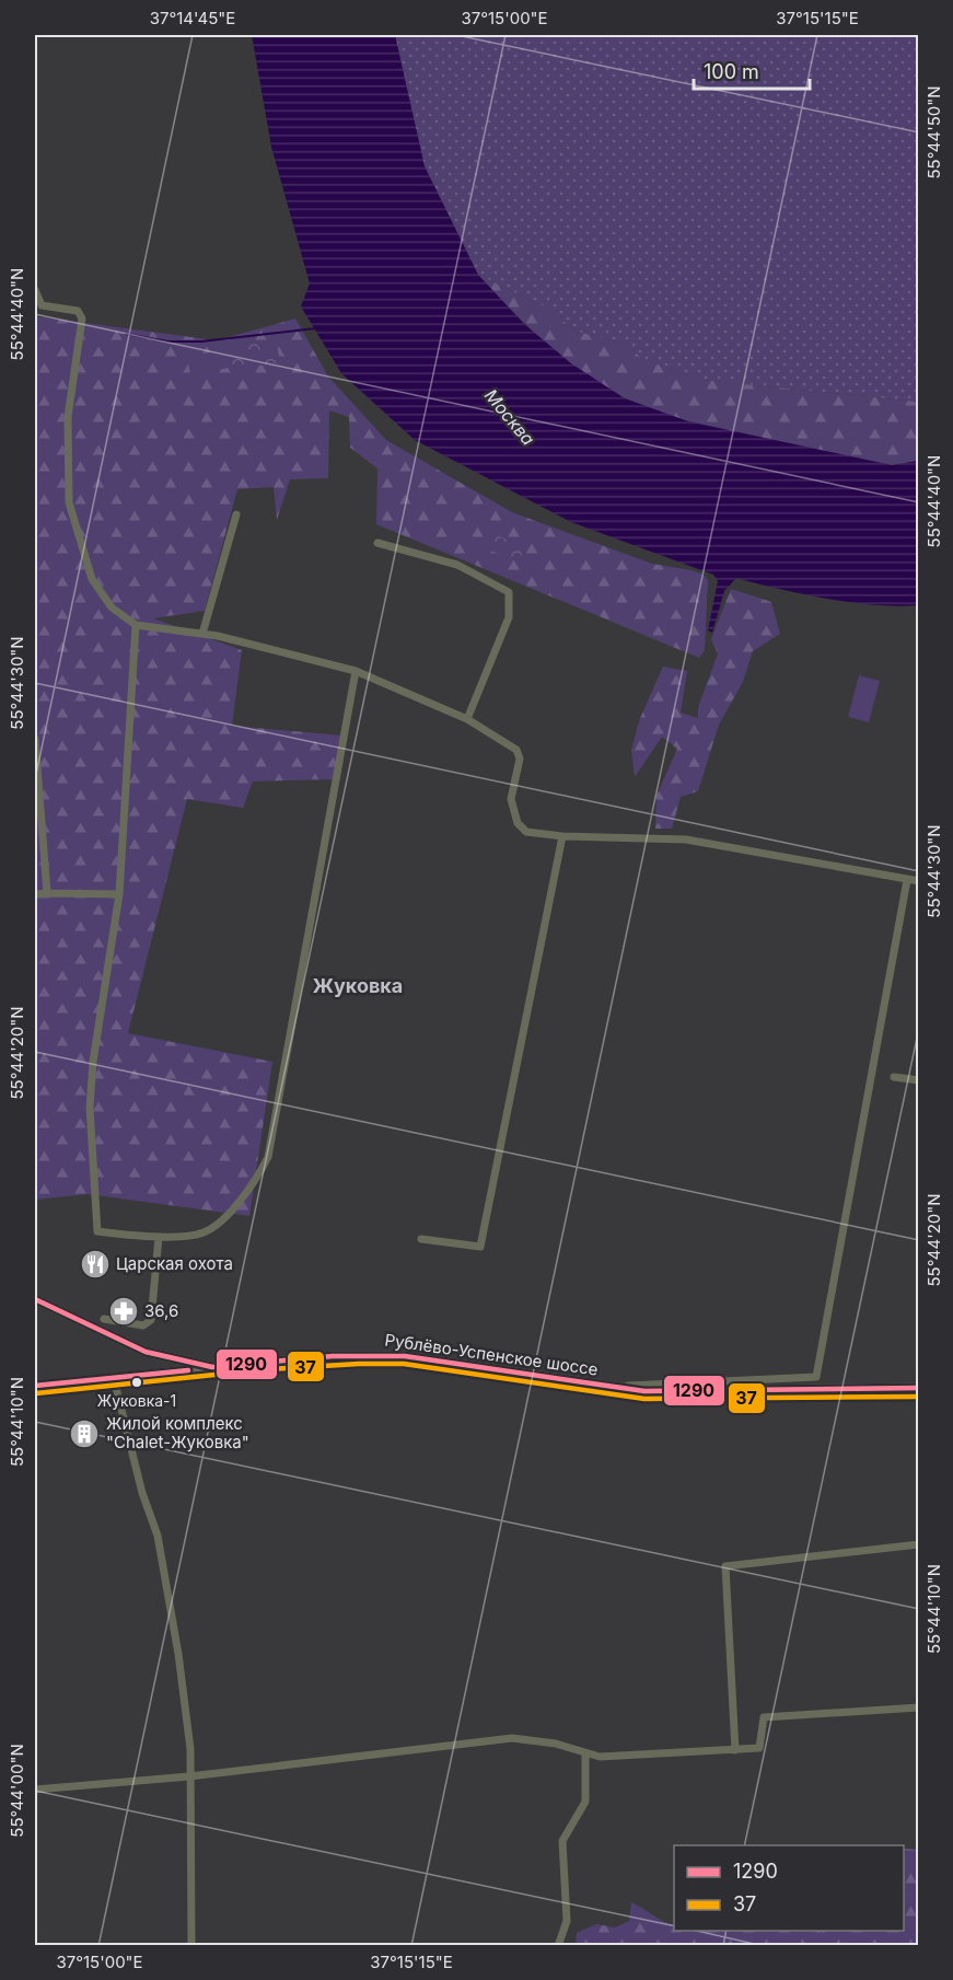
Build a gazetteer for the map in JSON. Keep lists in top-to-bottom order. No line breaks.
{"streets":{"main road":["Рублёво-Успенское шоссе"]},"districts":["Жуковка"],"water":["Москва"],"places":{"restaurant":["Царская охота"],"pharmacy":["36,6"],"other":["Жуковка-1"],"building":["Жилой комплекс \"Chalet-Жуковка\""]},"lines":["transit line 1290","transit line 37"],"legend":["1290","37"],"scale_bar":"100 m","coordinates":["37°14'45\"E","37°15'00\"E","37°15'15\"E","55°44'50\"N","55°44'40\"N","55°44'30\"N","55°44'20\"N","55°44'10\"N","55°44'00\"N"]}
